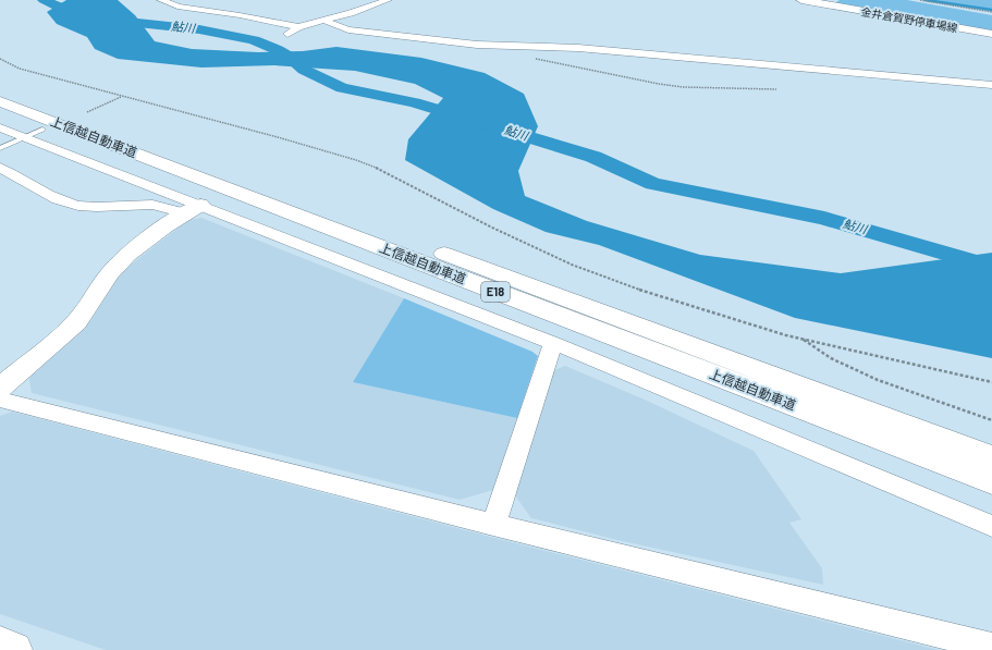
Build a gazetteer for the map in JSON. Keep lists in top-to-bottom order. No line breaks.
{"streets":{"main road":["金井倉賀野停車場線","上信越自動車道","E18"]},"water":["鮎川"]}
